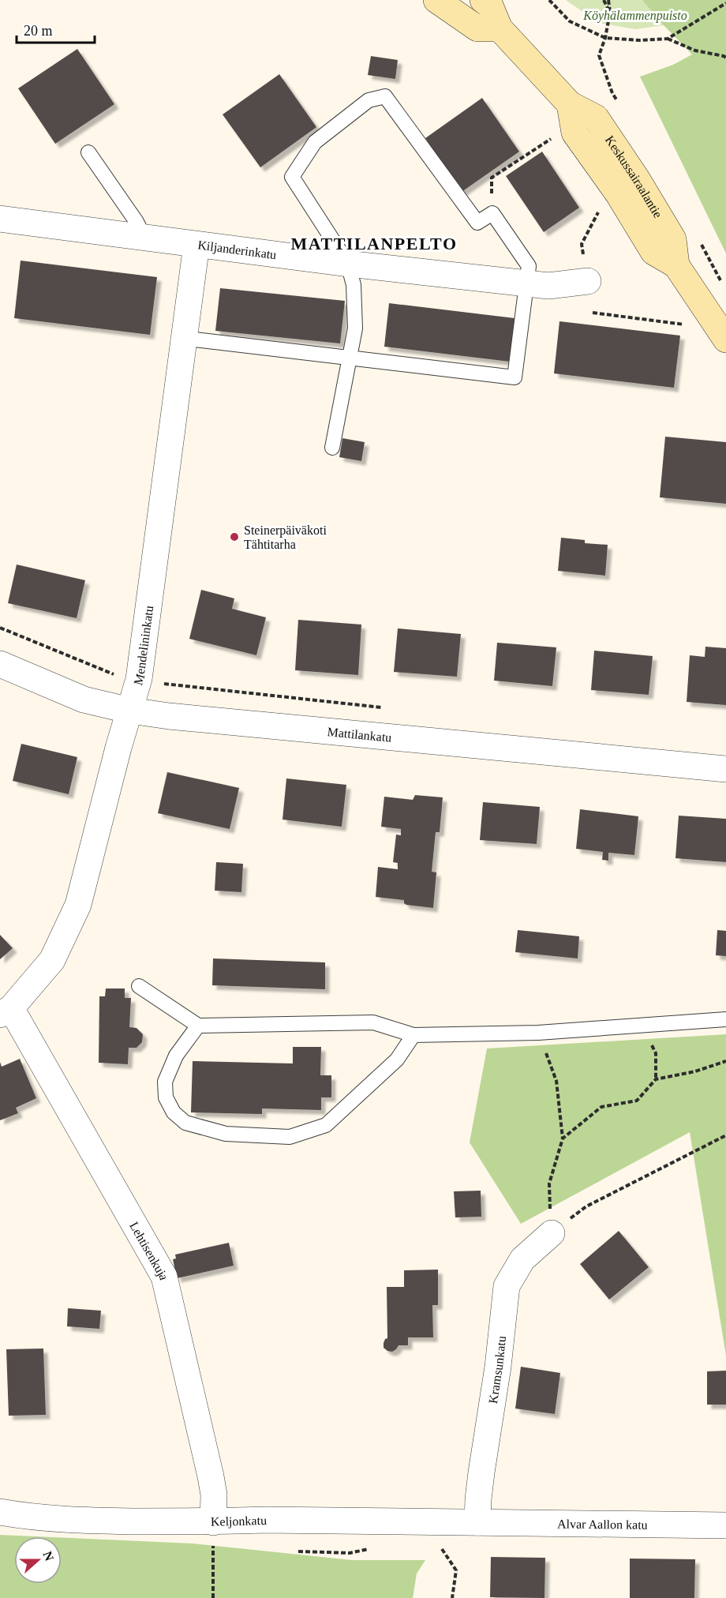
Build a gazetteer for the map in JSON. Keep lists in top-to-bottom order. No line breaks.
{"streets":{"main road":["Keskussairaalantie"],"street":["Kiljanderinkatu","Mendelininkatu","Mattilankatu","Lehtisenkuja","Kramsunkatu","Keljonkatu","Alvar Aallon katu"]},"crossings":[["Kiljanderinkatu","Mendelininkatu"],["Mendelininkatu","Mattilankatu"],["Mendelininkatu","Lehtisenkuja"],["Lehtisenkuja","Keljonkatu"],["Kramsunkatu","Keljonkatu"],["Kramsunkatu","Alvar Aallon katu"],["Keljonkatu","Alvar Aallon katu"]],"districts":["MATTILANPELTO"],"parks":["Köyhälammenpuisto"],"places":["Steinerpäiväkoti Tähtitarha"],"scale_bar":"20 m","north":"right"}
